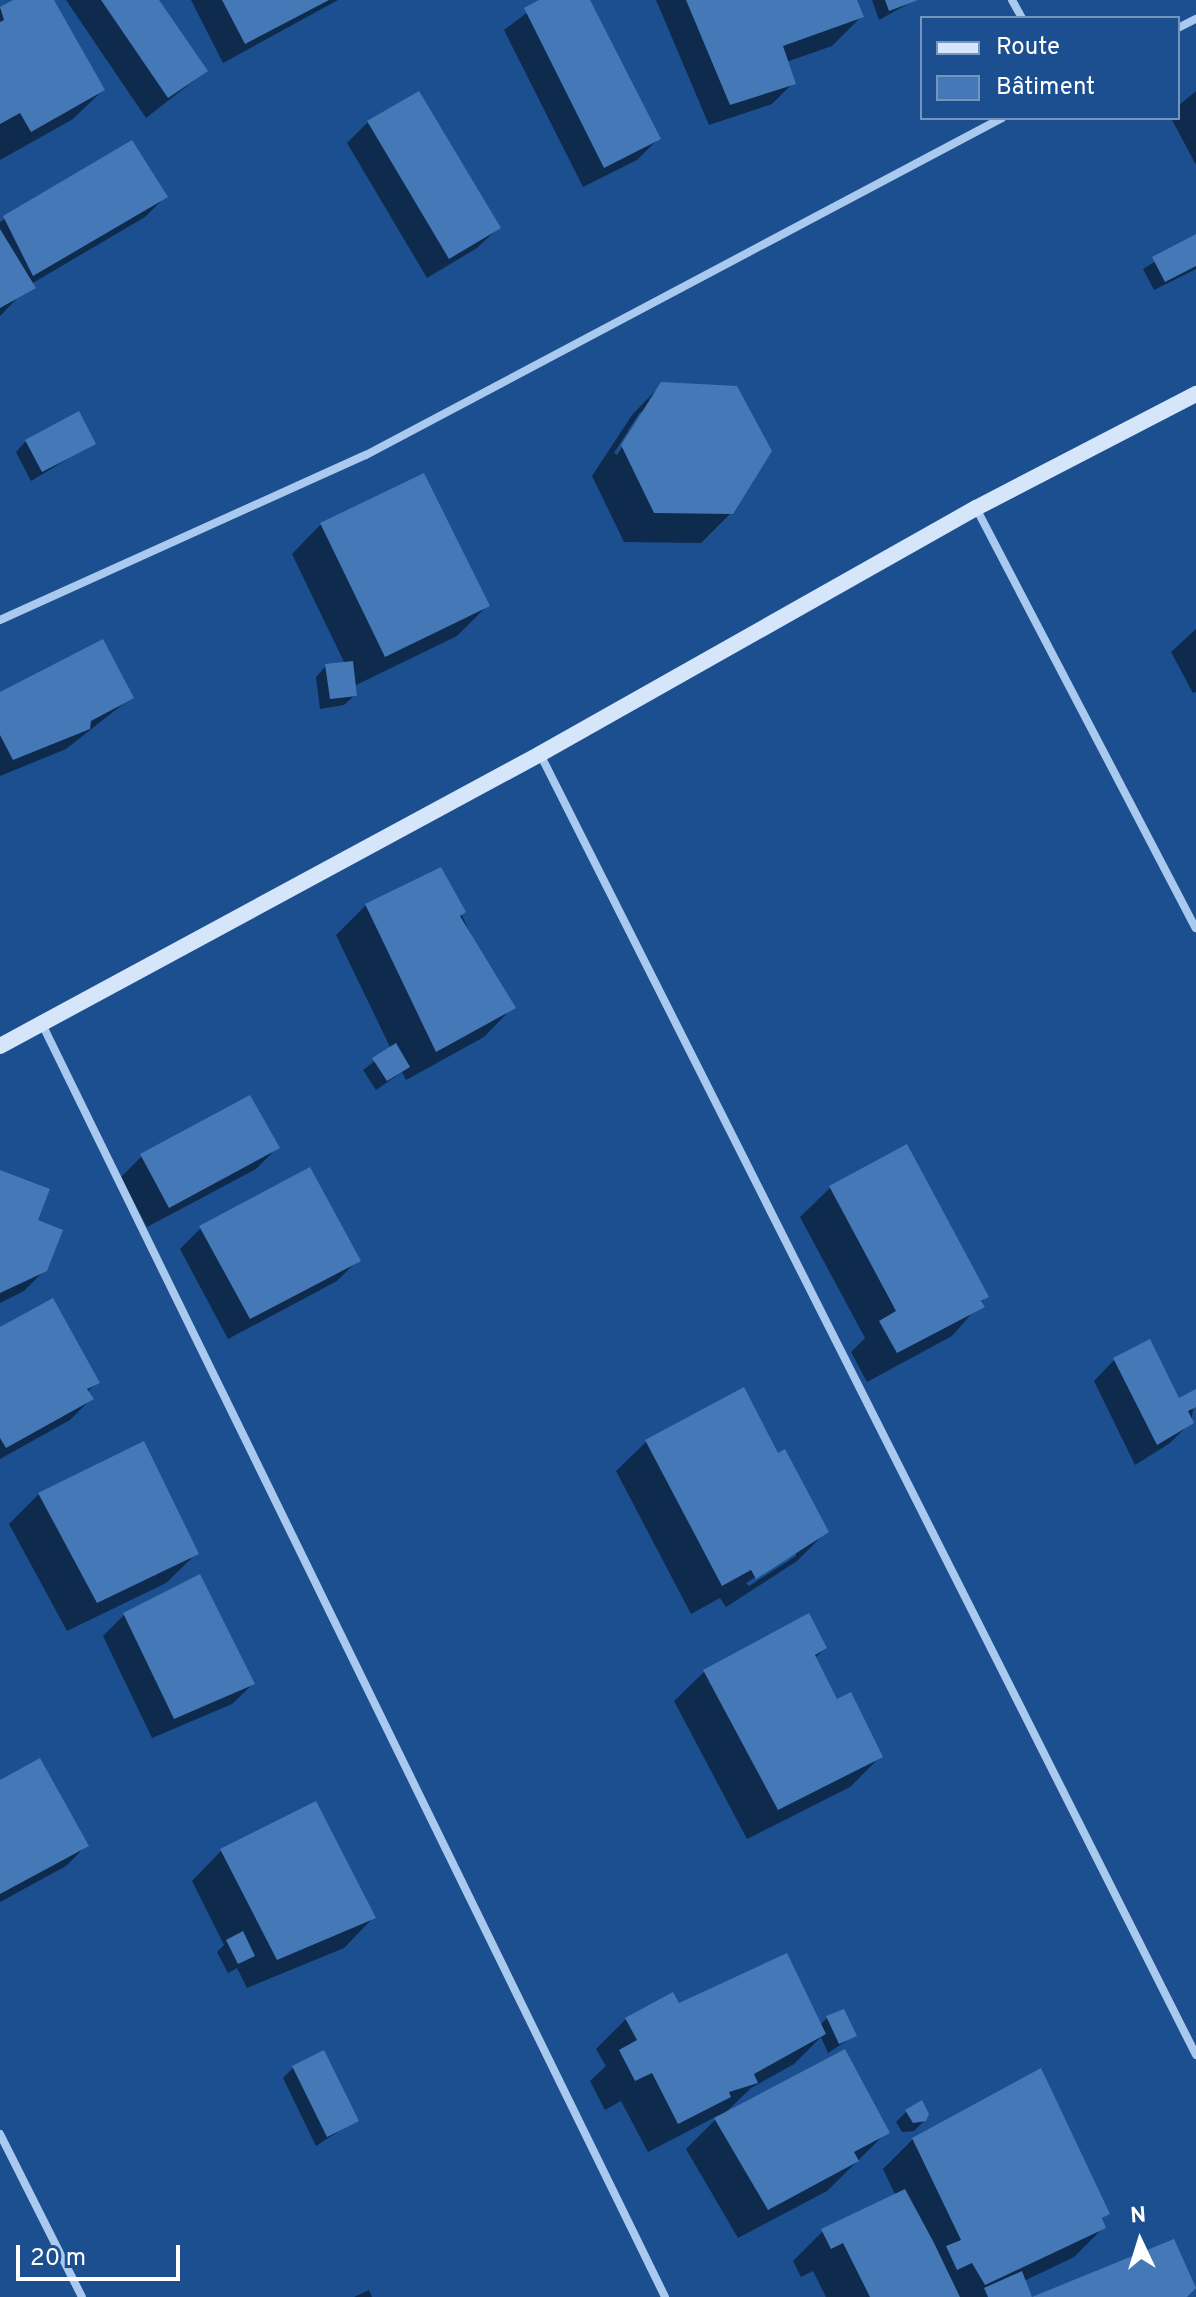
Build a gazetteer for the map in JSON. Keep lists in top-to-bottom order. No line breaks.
{"legend":["Route","Bâtiment"],"scale_bar":"20 m","north":"top"}
